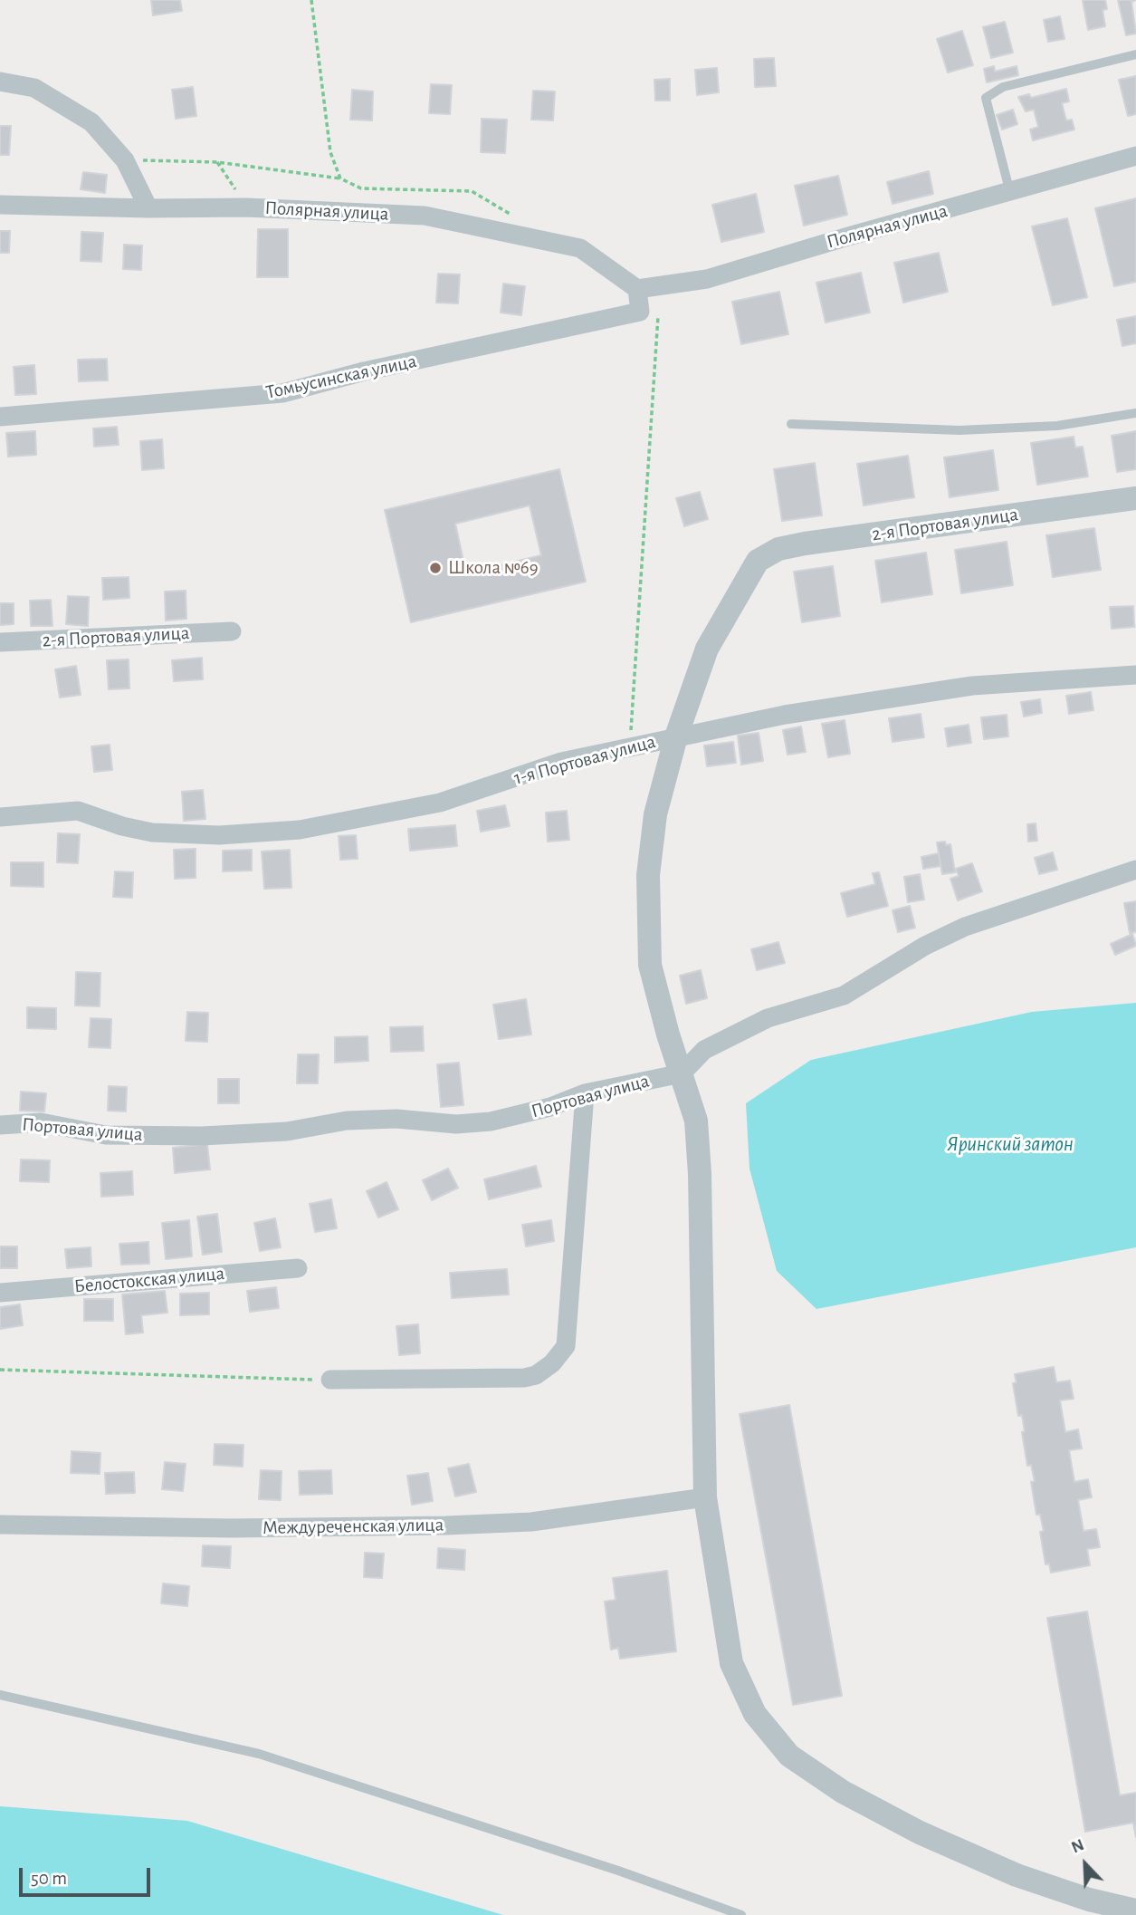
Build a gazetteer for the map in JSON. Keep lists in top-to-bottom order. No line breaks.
{"streets":{"street":["Полярная улица","Томьусинская улица","2-я Портовая улица","1-я Портовая улица","Портовая улица","Белостокская улица","Междуреченская улица"]},"crossings":[["Полярная улица","Томьусинская улица"],["2-я Портовая улица","1-я Портовая улица"]],"water":["Яринский затон"],"places":["Школа №69"],"scale_bar":"50 m","north":"top left"}
